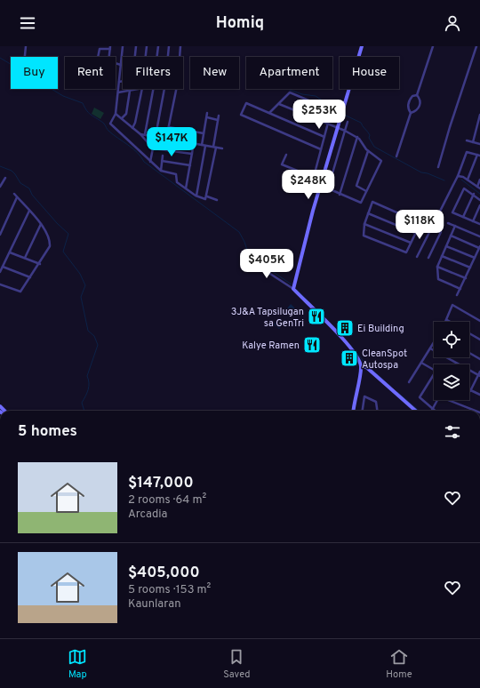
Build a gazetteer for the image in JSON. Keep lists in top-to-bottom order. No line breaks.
{"places":{"restaurant":["3J&A Tapsilugan sa GenTri","Kalye Ramen"],"building":["Ei Building","CleanSpot Autospa"]},"page":{"header":"Homiq","chip":["Buy","Rent","Filters","New","Apartment","House"],"price":["$253K","$147K","$248K","$118K","$405K"],"heading":"5 homes","list":[{"name":"$147,000","note":"2 rooms · 64 m² · Arcadia"},{"name":"$405,000","note":"5 rooms · 153 m² · Kaunlaran"}],"tabs":["Map","Saved","Home"]}}
